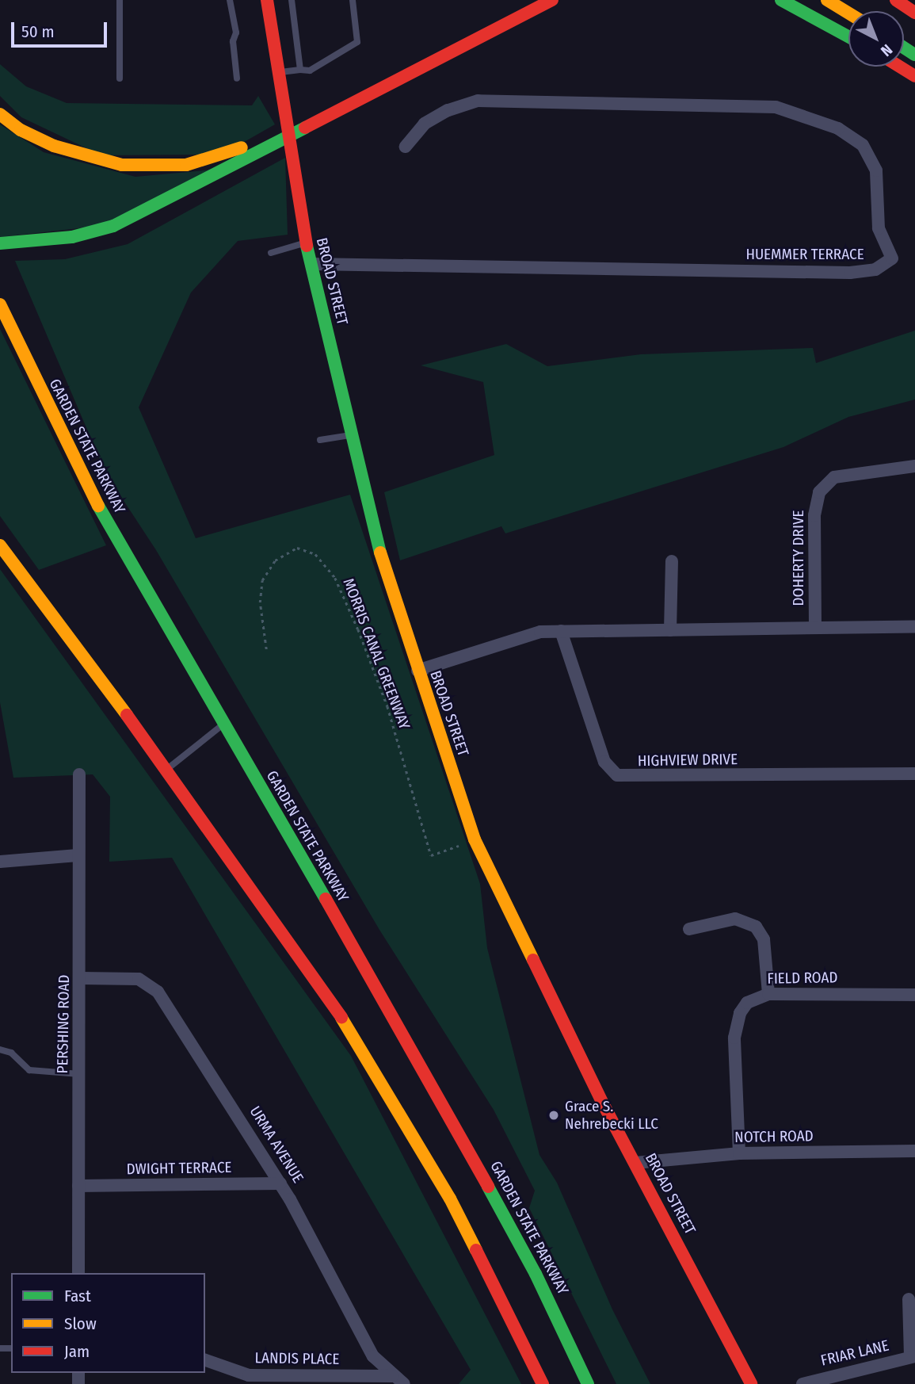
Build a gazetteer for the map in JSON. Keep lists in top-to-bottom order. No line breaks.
{"streets":{"main road":["BROAD STREET","GARDEN STATE PARKWAY"],"street":["HUEMMER TERRACE","DOHERTY DRIVE","HIGHVIEW DRIVE","FIELD ROAD","PERSHING ROAD","NOTCH ROAD","URMA AVENUE","DWIGHT TERRACE","FRIAR LANE","LANDIS PLACE"],"path":["MORRIS CANAL GREENWAY"]},"crossings":[["HUEMMER TERRACE","BROAD STREET"],["BROAD STREET","MORRIS CANAL GREENWAY"],["BROAD STREET","NOTCH ROAD"],["FIELD ROAD","NOTCH ROAD"],["PERSHING ROAD","URMA AVENUE"],["PERSHING ROAD","DWIGHT TERRACE"],["URMA AVENUE","DWIGHT TERRACE"],["URMA AVENUE","LANDIS PLACE"]],"places":["Grace S. Nehrebecki LLC"],"legend":["Fast","Slow","Jam"],"scale_bar":"50 m","north":"bottom right"}
